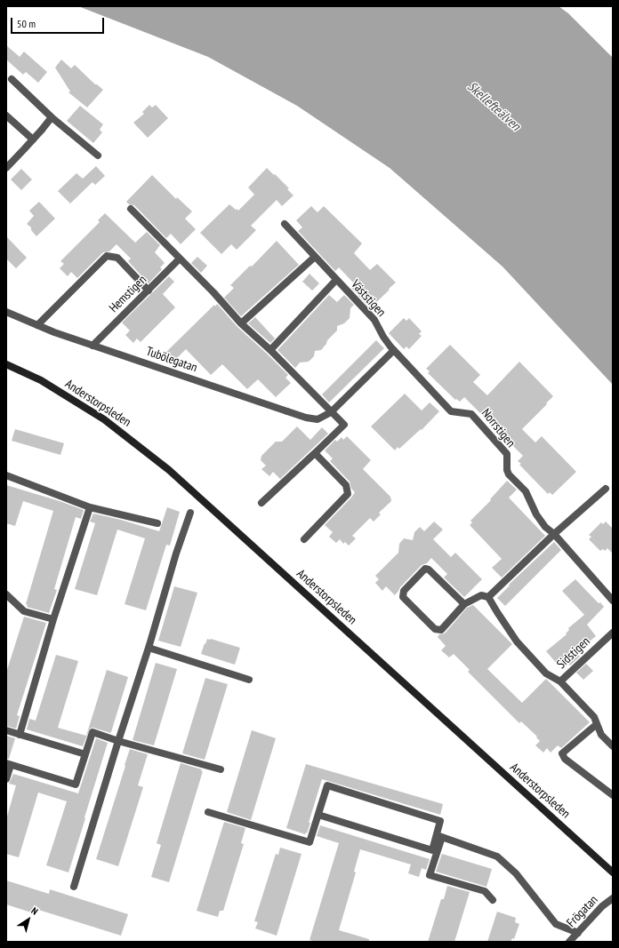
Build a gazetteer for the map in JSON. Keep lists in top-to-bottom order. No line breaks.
{"streets":{"main road":["Anderstorpsleden"],"street":["Hemstigen","Väststigen","Tubölegatan","Norrstigen","Sidstigen","Frögatan"]},"crossings":[["Hemstigen","Tubölegatan"],["Väststigen","Norrstigen"]],"water":["Skellefteälven"],"scale_bar":"50 m","north":"top right"}
